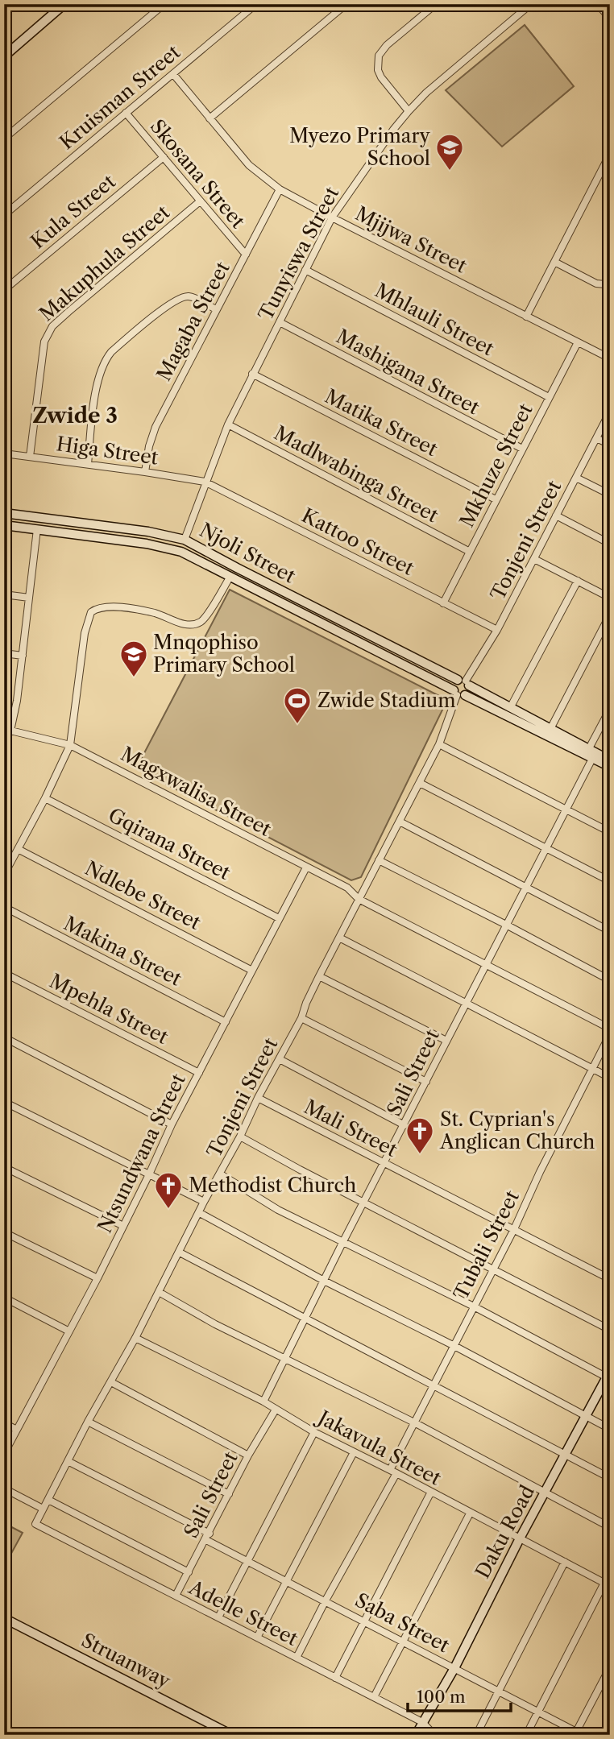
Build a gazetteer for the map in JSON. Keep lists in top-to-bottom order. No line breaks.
{"streets":{"main road":["Njoli Street","Daku Road","Struanway"],"street":["Kruisman Street","Skosana Street","Kula Street","Mjijwa Street","Tunyiswa Street","Makuphula Street","Mhlauli Street","Magaba Street","Mashigana Street","Matika Street","Higa Street","Mkhuze Street","Madlwabinga Street","Tonjeni Street","Kattoo Street","Magxwalisa Street","Gqirana Street","Ndlebe Street","Makina Street","Mpehla Street","Sali Street","Mali Street","Ntsundwana Street","Tubali Street","Jakavula Street","Adelle Street","Saba Street"]},"crossings":[["Kruisman Street","Skosana Street"],["Kruisman Street","Mjijwa Street"],["Skosana Street","Kula Street"],["Skosana Street","Makuphula Street"],["Skosana Street","Magaba Street"],["Mjijwa Street","Tunyiswa Street"],["Mjijwa Street","Magaba Street"],["Mjijwa Street","Mkhuze Street"],["Tunyiswa Street","Mhlauli Street"],["Tunyiswa Street","Mashigana Street"],["Tunyiswa Street","Matika Street"],["Tunyiswa Street","Higa Street"],["Tunyiswa Street","Madlwabinga Street"],["Tunyiswa Street","Kattoo Street"],["Tunyiswa Street","Njoli Street"],["Makuphula Street","Higa Street"],["Mhlauli Street","Mkhuze Street"],["Magaba Street","Higa Street"],["Mashigana Street","Mkhuze Street"],["Matika Street","Mkhuze Street"],["Higa Street","Kattoo Street"],["Mkhuze Street","Madlwabinga Street"],["Mkhuze Street","Kattoo Street"],["Tonjeni Street","Kattoo Street"],["Tonjeni Street","Njoli Street"],["Tonjeni Street","Magxwalisa Street"],["Tonjeni Street","Mali Street"],["Tonjeni Street","Jakavula Street"],["Tonjeni Street","Adelle Street"],["Tonjeni Street","Saba Street"],["Njoli Street","Sali Street"],["Magxwalisa Street","Sali Street"],["Magxwalisa Street","Ntsundwana Street"],["Gqirana Street","Ntsundwana Street"],["Ndlebe Street","Ntsundwana Street"],["Makina Street","Ntsundwana Street"],["Mpehla Street","Ntsundwana Street"],["Sali Street","Mali Street"],["Sali Street","Jakavula Street"],["Sali Street","Adelle Street"],["Sali Street","Saba Street"],["Mali Street","Tubali Street"],["Tubali Street","Jakavula Street"],["Tubali Street","Adelle Street"],["Tubali Street","Saba Street"],["Jakavula Street","Daku Road"],["Daku Road","Adelle Street"],["Daku Road","Saba Street"]],"districts":["Zwide 3"],"places":{"school or university":["Myezo Primary School","Mnqophiso Primary School"],"sports":["Zwide Stadium"],"church":["St. Cyprian's Anglican Church","Methodist Church"]},"scale_bar":"100 m"}
